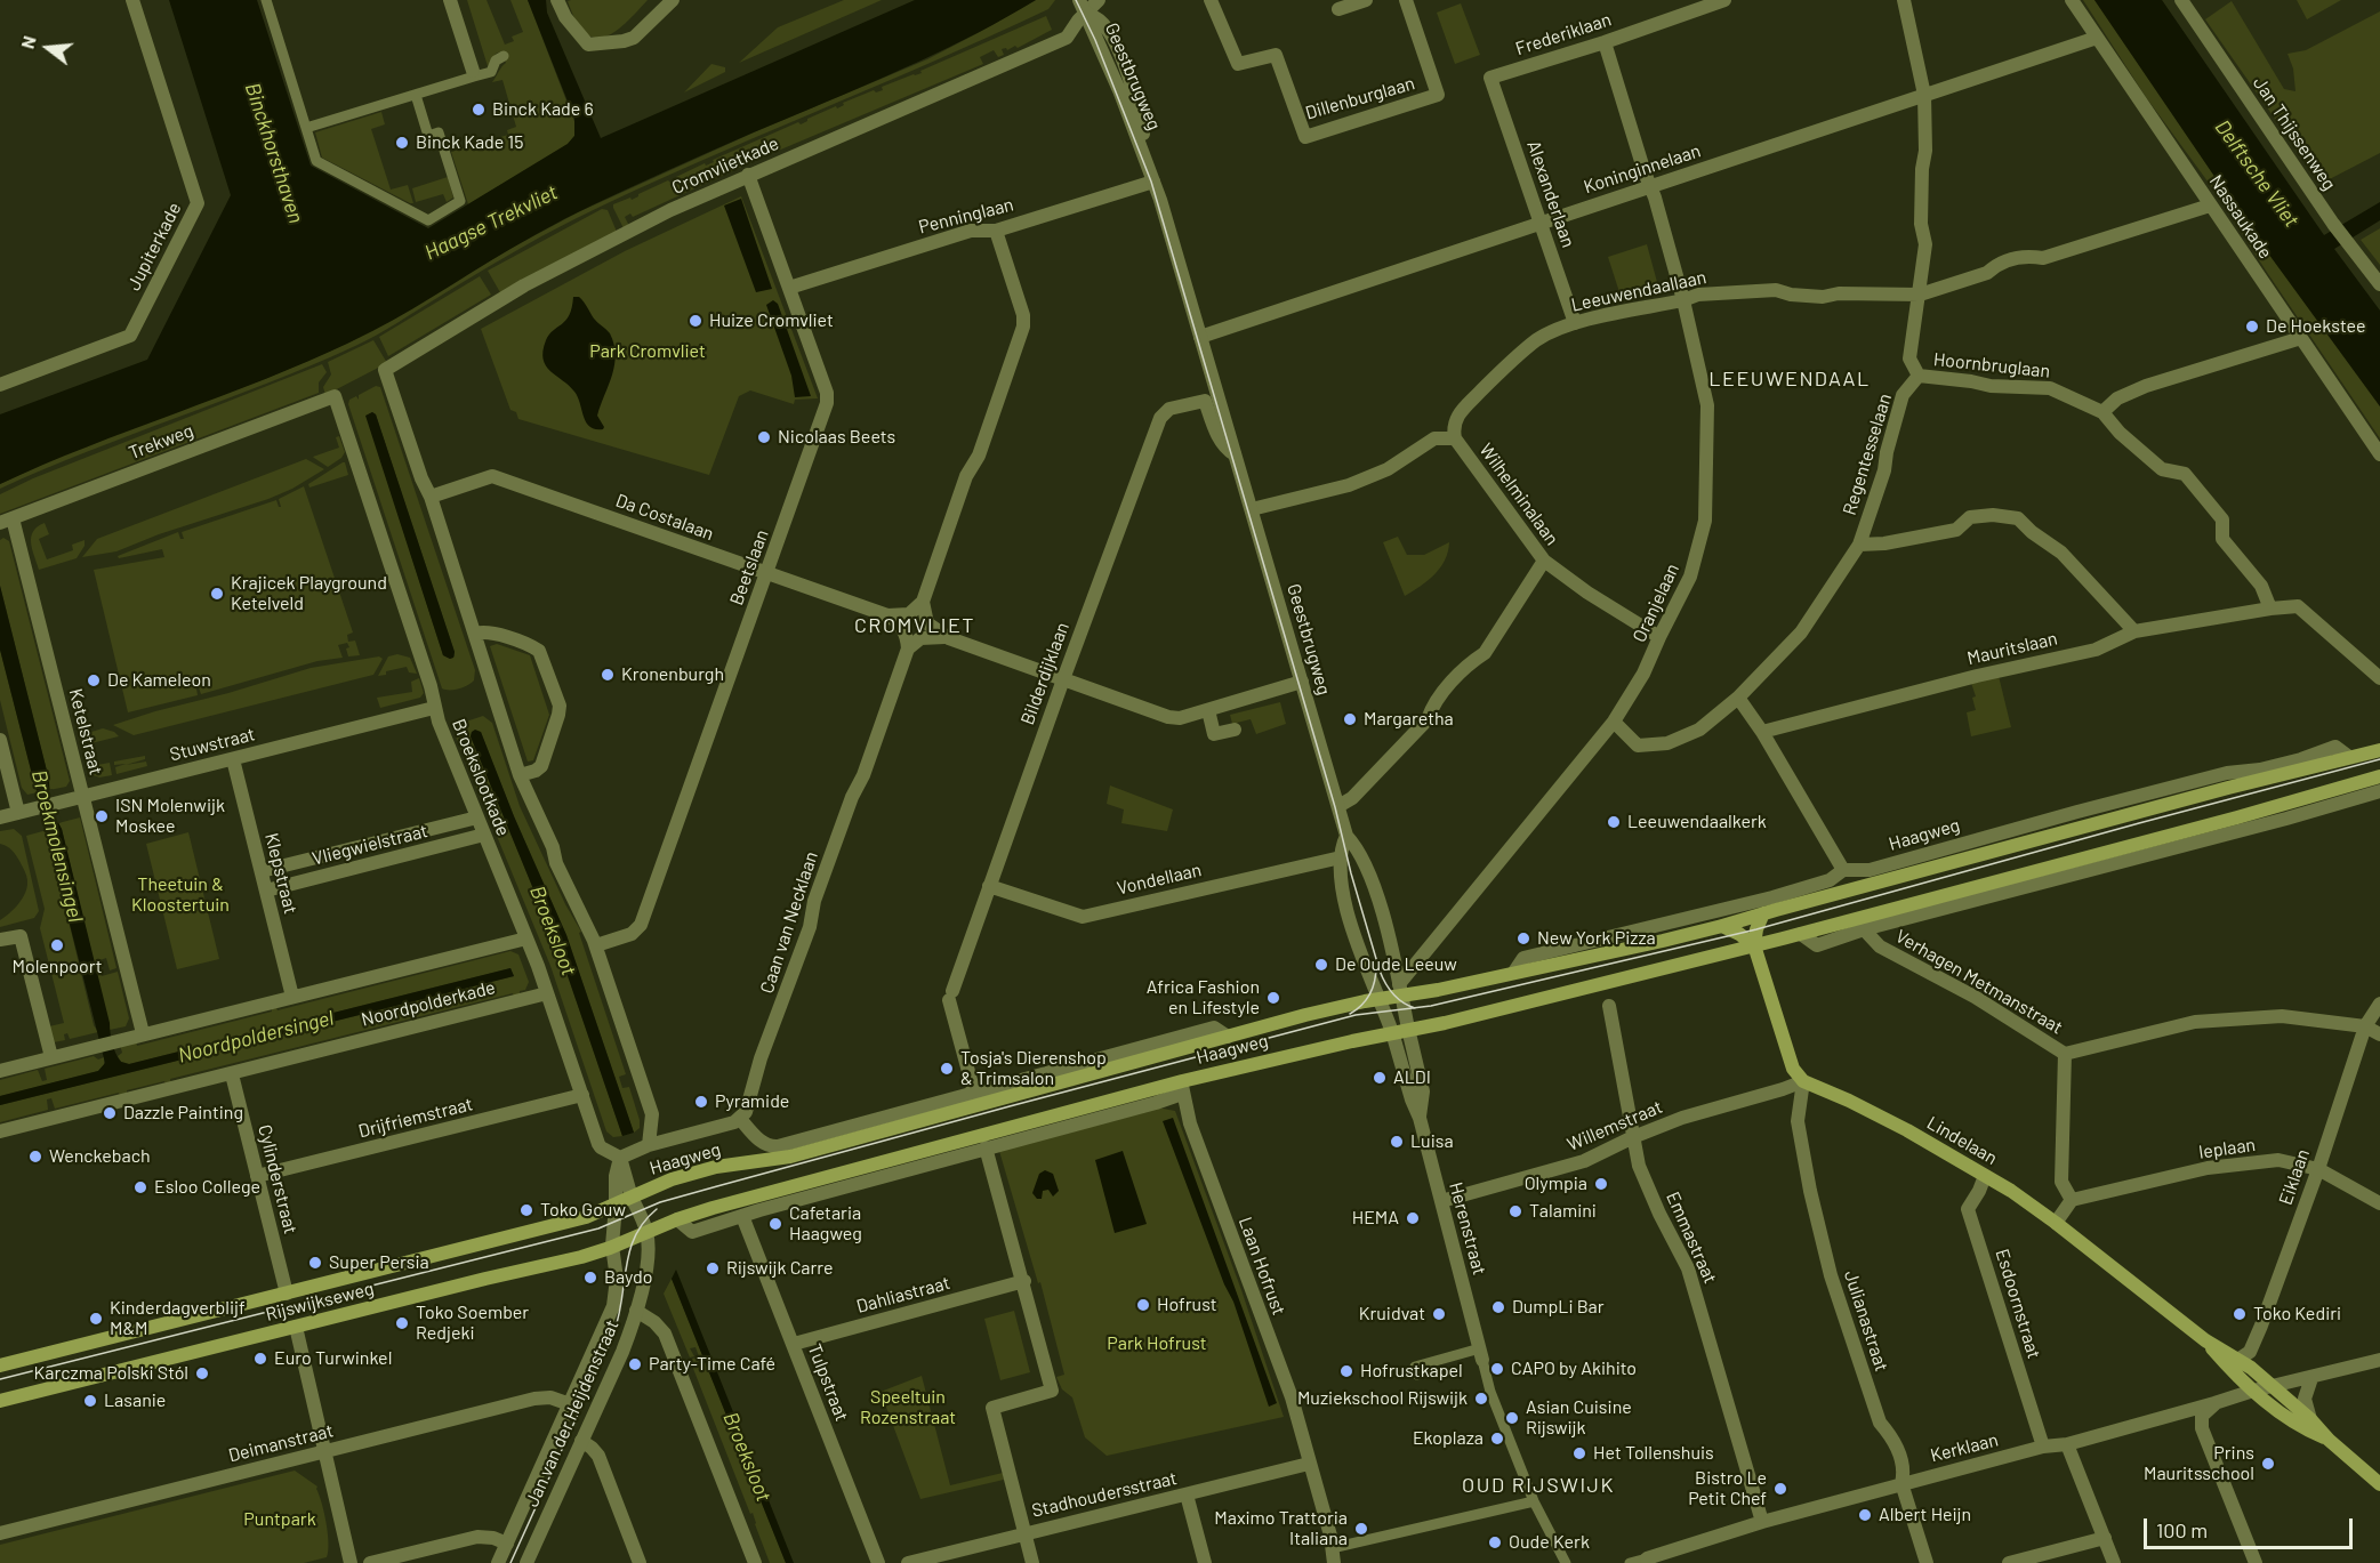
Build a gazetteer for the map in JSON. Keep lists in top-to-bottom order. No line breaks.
{"streets":{"main road":["Haagweg","Lindelaan","Rijswijkseweg"],"street":["Frederiklaan","Geestbrugweg","Dillenburglaan","Jan Thijssenweg","Cromvlietkade","Koninginnelaan","Alexanderlaan","Penninglaan","Nassaukade","Jupiterkade","Leeuwendaallaan","Hoornbruglaan","Trekweg","Regentesselaan","Wilhelminalaan","Da Costalaan","Beetslaan","Oranjelaan","Mauritslaan","Bilderdijklaan","Ketelstraat","Stuwstraat","Broekslootkade","Vliegwielstraat","Klepstraat","Vondellaan","Caan van Necklaan","Verhagen Metmanstraat","Noordpolderkade","Drijfriemstraat","Willemstraat","Ieplaan","Eiklaan","Cylinderstraat","Herenstraat","Emmastraat","Laan Hofrust","Dahliastraat","Esdoornstraat","Julianastraat","Tulpstraat","Jan van der Heijdenstraat","Deimanstraat","Kerklaan","Stadhoudersstraat"]},"crossings":[["Frederiklaan","Alexanderlaan"],["Frederiklaan","Oranjelaan"],["Geestbrugweg","Cromvlietkade"],["Geestbrugweg","Koninginnelaan"],["Geestbrugweg","Penninglaan"],["Geestbrugweg","Oranjelaan"],["Geestbrugweg","Bilderdijklaan"],["Geestbrugweg","Haagweg"],["Geestbrugweg","Vondellaan"],["Geestbrugweg","Herenstraat"],["Cromvlietkade","Beetslaan"],["Cromvlietkade","Broekslootkade"],["Koninginnelaan","Alexanderlaan"],["Koninginnelaan","Nassaukade"],["Koninginnelaan","Oranjelaan"],["Alexanderlaan","Leeuwendaallaan"],["Penninglaan","Beetslaan"],["Nassaukade","Leeuwendaallaan"],["Leeuwendaallaan","Wilhelminalaan"],["Leeuwendaallaan","Oranjelaan"],["Hoornbruglaan","Regentesselaan"],["Hoornbruglaan","Mauritslaan"],["Trekweg","Ketelstraat"],["Trekweg","Broekslootkade"],["Regentesselaan","Oranjelaan"],["Wilhelminalaan","Oranjelaan"],["Da Costalaan","Beetslaan"],["Da Costalaan","Broekslootkade"],["Beetslaan","Broekslootkade"],["Oranjelaan","Haagweg"],["Bilderdijklaan","Haagweg"],["Bilderdijklaan","Vondellaan"],["Ketelstraat","Stuwstraat"],["Stuwstraat","Broekslootkade"],["Stuwstraat","Klepstraat"],["Broekslootkade","Vliegwielstraat"],["Broekslootkade","Noordpolderkade"],["Broekslootkade","Drijfriemstraat"],["Haagweg","Caan van Necklaan"],["Haagweg","Verhagen Metmanstraat"],["Haagweg","Herenstraat"],["Haagweg","Laan Hofrust"],["Haagweg","Rijswijkseweg"],["Haagweg","Tulpstraat"],["Haagweg","Jan van der Heijdenstraat"],["Vliegwielstraat","Klepstraat"],["Verhagen Metmanstraat","Eiklaan"],["Noordpolderkade","Cylinderstraat"],["Drijfriemstraat","Cylinderstraat"],["Willemstraat","Lindelaan"],["Willemstraat","Herenstraat"],["Willemstraat","Emmastraat"],["Willemstraat","Julianastraat"],["Lindelaan","Eiklaan"],["Lindelaan","Esdoornstraat"],["Lindelaan","Julianastraat"],["Lindelaan","Kerklaan"],["Ieplaan","Eiklaan"],["Cylinderstraat","Rijswijkseweg"],["Emmastraat","Kerklaan"],["Laan Hofrust","Stadhoudersstraat"],["Dahliastraat","Tulpstraat"],["Rijswijkseweg","Jan van der Heijdenstraat"],["Esdoornstraat","Kerklaan"],["Julianastraat","Kerklaan"],["Jan van der Heijdenstraat","Deimanstraat"]],"districts":["LEEUWENDAAL","CROMVLIET","OUD RIJSWIJK"],"water":["Binckhorsthaven","Delftsche Vliet","Haagse Trekvliet","Broekmolensingel","Broeksloot","Noordpoldersingel"],"parks":["Park Cromvliet","Theetuin & Kloostertuin","Park Hofrust","Speeltuin Rozenstraat","Puntpark"],"places":["Binck Kade 6","Binck Kade 15","Huize Cromvliet","De Hoekstee","Nicolaas Beets","Krajicek Playground Ketelveld","Kronenburgh","De Kameleon","Margaretha","ISN Molenwijk Moskee","Leeuwendaalkerk","New York Pizza","Molenpoort","De Oude Leeuw","Africa Fashion en Lifestyle","Tosja's Dierenshop & Trimsalon","ALDI","Pyramide","Dazzle Painting","Luisa","Wenckebach","Olympia","Esloo College","Toko Gouw","Talamini","HEMA","Cafetaria Haagweg","Super Persia","Rijswijk Carre","Baydo","Hofrust","DumpLi Bar","Kruidvat","Toko Kediri","Kinderdagverblijf M&M","Toko Soember Redjeki","Euro Turwinkel","Party-Time Café","CAPO by Akihito","Hofrustkapel","Karczma Polski Stól","Muziekschool Rijswijk","Lasanie","Asian Cuisine Rijswijk","Ekoplaza","Het Tollenshuis","Prins Mauritsschool","Bistro Le Petit Chef","Albert Heijn","Maximo Trattoria Italiana","Oude Kerk"],"scale_bar":"100 m","north":"left"}
